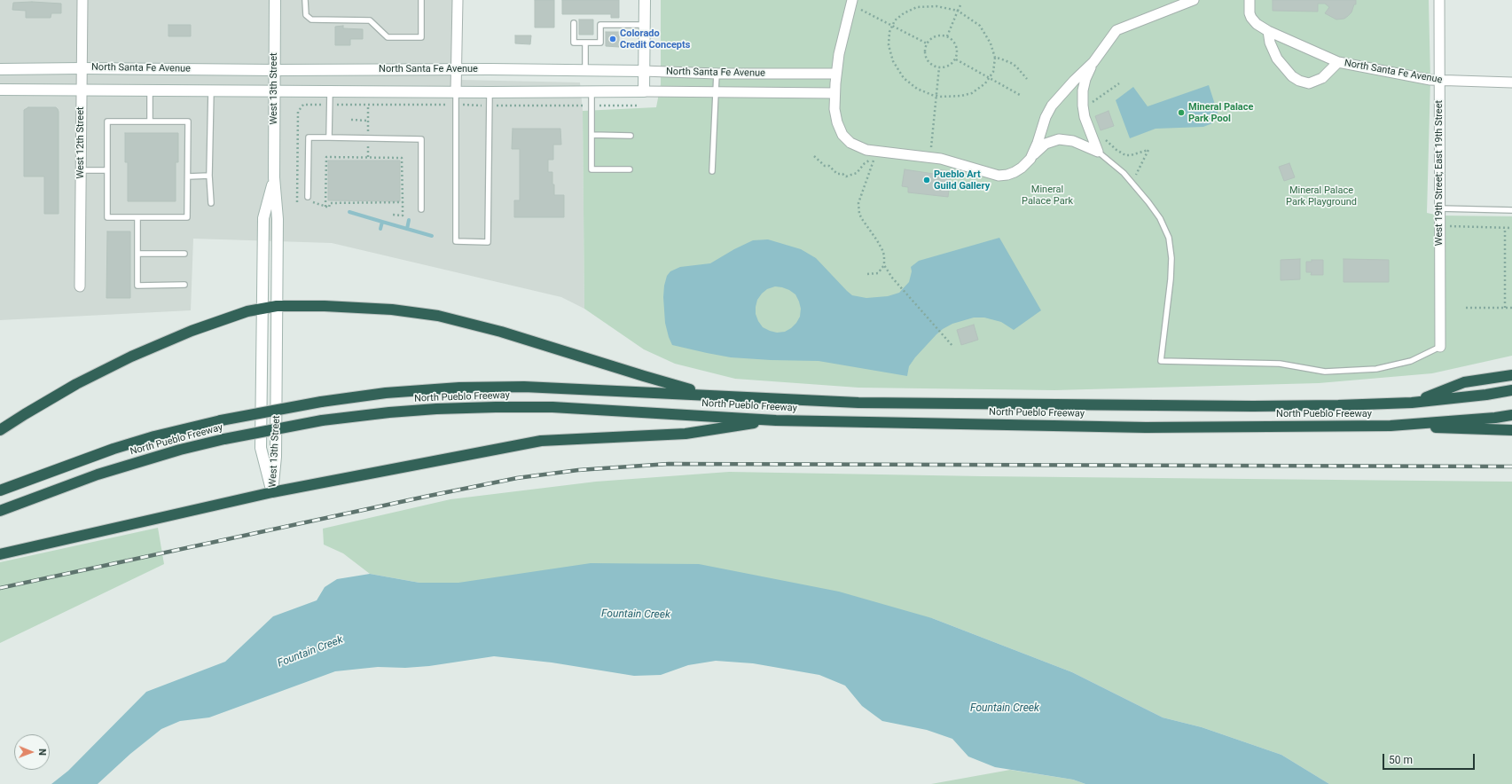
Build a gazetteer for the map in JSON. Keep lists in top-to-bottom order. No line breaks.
{"streets":{"highway":["North Pueblo Freeway"],"main road":["North Santa Fe Avenue","West 13th Street"],"street":["West 12th Street","West 19th Street; East 19th Street"]},"crossings":[["North Santa Fe Avenue","West 13th Street"],["North Santa Fe Avenue","West 12th Street"],["North Santa Fe Avenue","West 19th Street; East 19th Street"]],"water":["Fountain Creek"],"parks":["Mineral Palace Park","Mineral Palace Park Playground"],"places":["Colorado Credit Concepts","Mineral Palace Park Pool","Pueblo Art Guild Gallery"],"scale_bar":"50 m","north":"right"}
